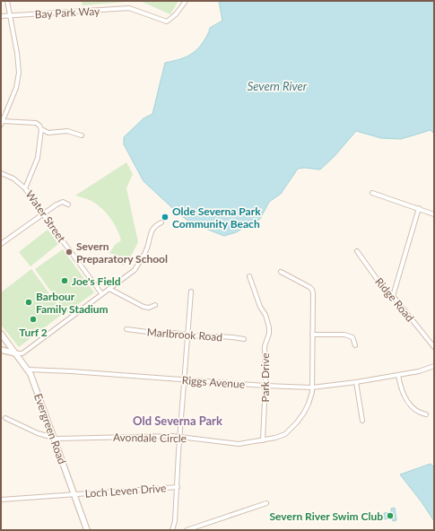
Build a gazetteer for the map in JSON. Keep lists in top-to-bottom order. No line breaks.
{"streets":{"street":["Bay Park Way","Water Street","Ridge Road","Marlbrook Road","Park Drive","Riggs Avenue","Evergreen Road","Avondale Circle","Loch Leven Drive"]},"crossings":[["Park Drive","Riggs Avenue"],["Park Drive","Avondale Circle"],["Riggs Avenue","Evergreen Road"],["Riggs Avenue","Avondale Circle"],["Evergreen Road","Avondale Circle"],["Evergreen Road","Loch Leven Drive"]],"districts":["Old Severna Park"],"water":["Severn River"],"places":["Olde Severna Park Community Beach","Severn Preparatory School","Joe's Field","Barbour Family Stadium","Turf 2","Severn River Swim Club"]}
